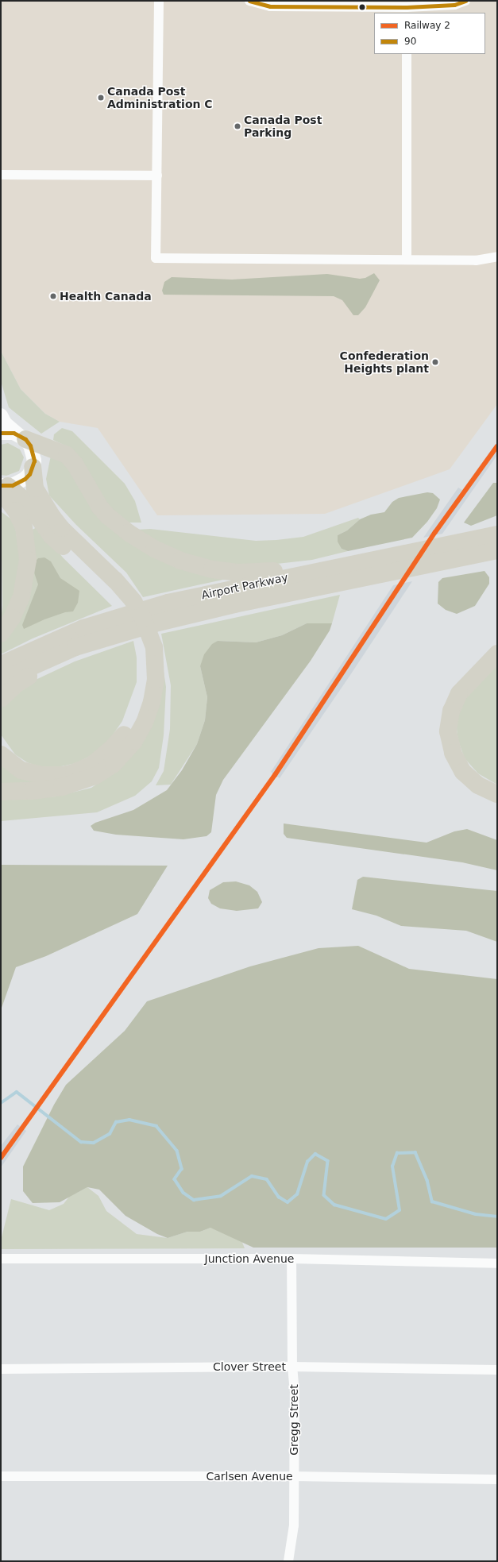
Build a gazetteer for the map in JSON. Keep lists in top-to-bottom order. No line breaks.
{"streets":{"highway":["Airport Parkway"],"street":["Junction Avenue","Clover Street","Gregg Street","Carlsen Avenue"]},"crossings":[["Junction Avenue","Gregg Street"],["Clover Street","Gregg Street"],["Gregg Street","Carlsen Avenue"]],"places":["Canada Post Administration C","Canada Post Parking","Health Canada","Confederation Heights plant"],"lines":["transit line 90","rail line 2"],"legend":["Railway 2","90"]}
